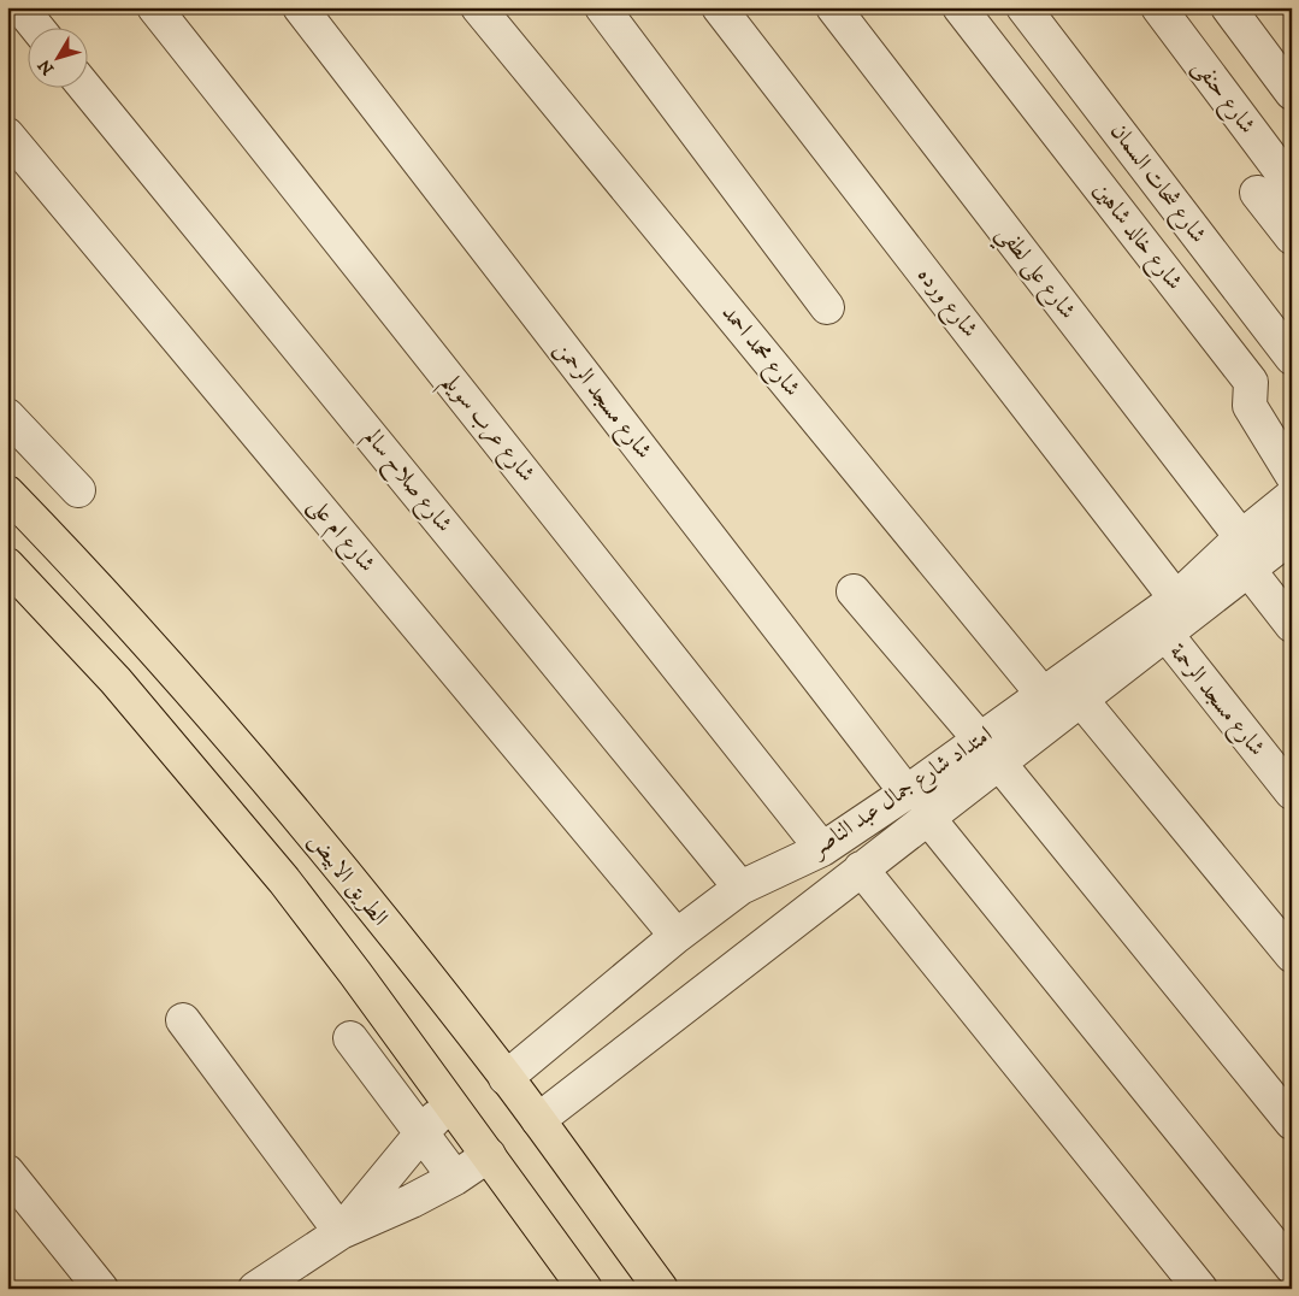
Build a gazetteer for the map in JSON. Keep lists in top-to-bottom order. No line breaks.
{"streets":{"main road":["الطريق الابيض"],"street":["شارع حنفى","شارع شحات السمان","شارع خالد شاهين","شارع على لطفي","شارع ورده","شارع محمد احمد","شارع مسجد الرحمن","شارع عرب سويلم","شارع صلاح سالم","شارع ام على","شارع مسجد الرحمة","امتداد شارع جمال عبد الناصر"]},"crossings":[["شارع على لطفي","امتداد شارع جمال عبد الناصر"],["شارع ورده","امتداد شارع جمال عبد الناصر"],["شارع محمد احمد","امتداد شارع جمال عبد الناصر"],["شارع مسجد الرحمن","امتداد شارع جمال عبد الناصر"],["شارع عرب سويلم","امتداد شارع جمال عبد الناصر"],["شارع صلاح سالم","امتداد شارع جمال عبد الناصر"],["شارع ام على","امتداد شارع جمال عبد الناصر"],["شارع مسجد الرحمة","امتداد شارع جمال عبد الناصر"],["امتداد شارع جمال عبد الناصر","الطريق الابيض"]],"north":"bottom left"}
